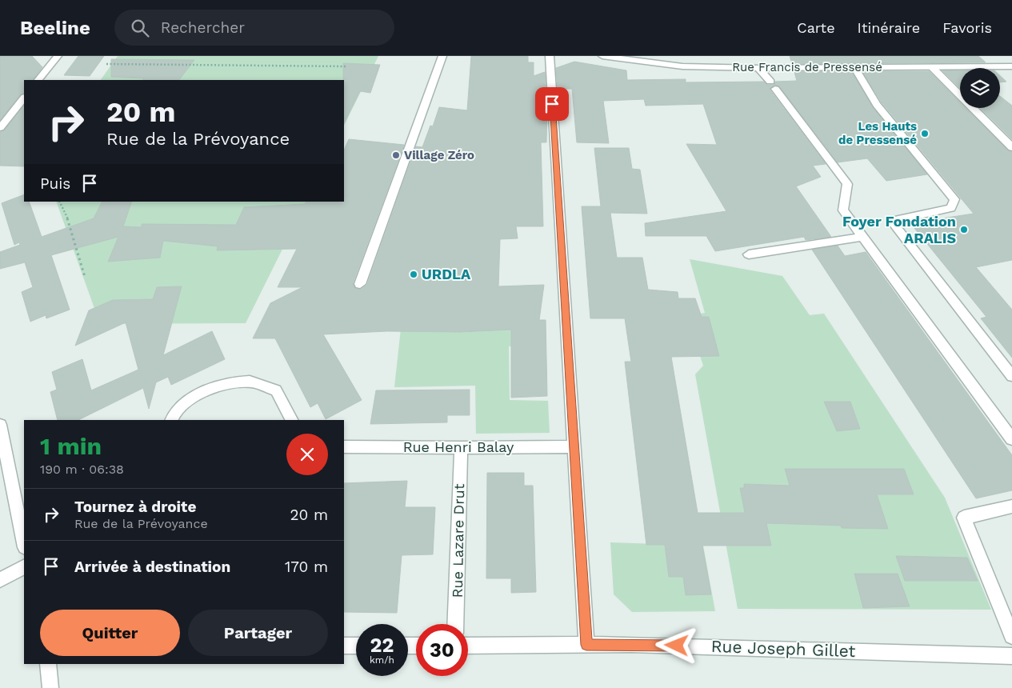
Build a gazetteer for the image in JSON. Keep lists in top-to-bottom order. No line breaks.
{"streets":{"street":["Rue Francis de Pressensé","Rue Henri Balay","Rue Lazare Drut","Rue Joseph Gillet"]},"crossings":[["Rue Henri Balay","Rue Lazare Drut"]],"places":["Les Hauts de Pressensé","Village Zéro","Foyer Fondation ARALIS","URDLA"],"page":{"header":"Beeline","search":"Rechercher","nav":["Carte","Itinéraire","Favoris"],"turn":["20 m","Rue de la Prévoyance"],"then":"Puis","heading":["1 min","190 m · 06:38"],"list":[{"name":"Tournez à droite","note":"Rue de la Prévoyance","value":"20 m"},{"name":"Arrivée à destination","value":"170 m"}],"buttons":["Quitter","Partager"],"speed":"22 km/h","limit":"30"}}
